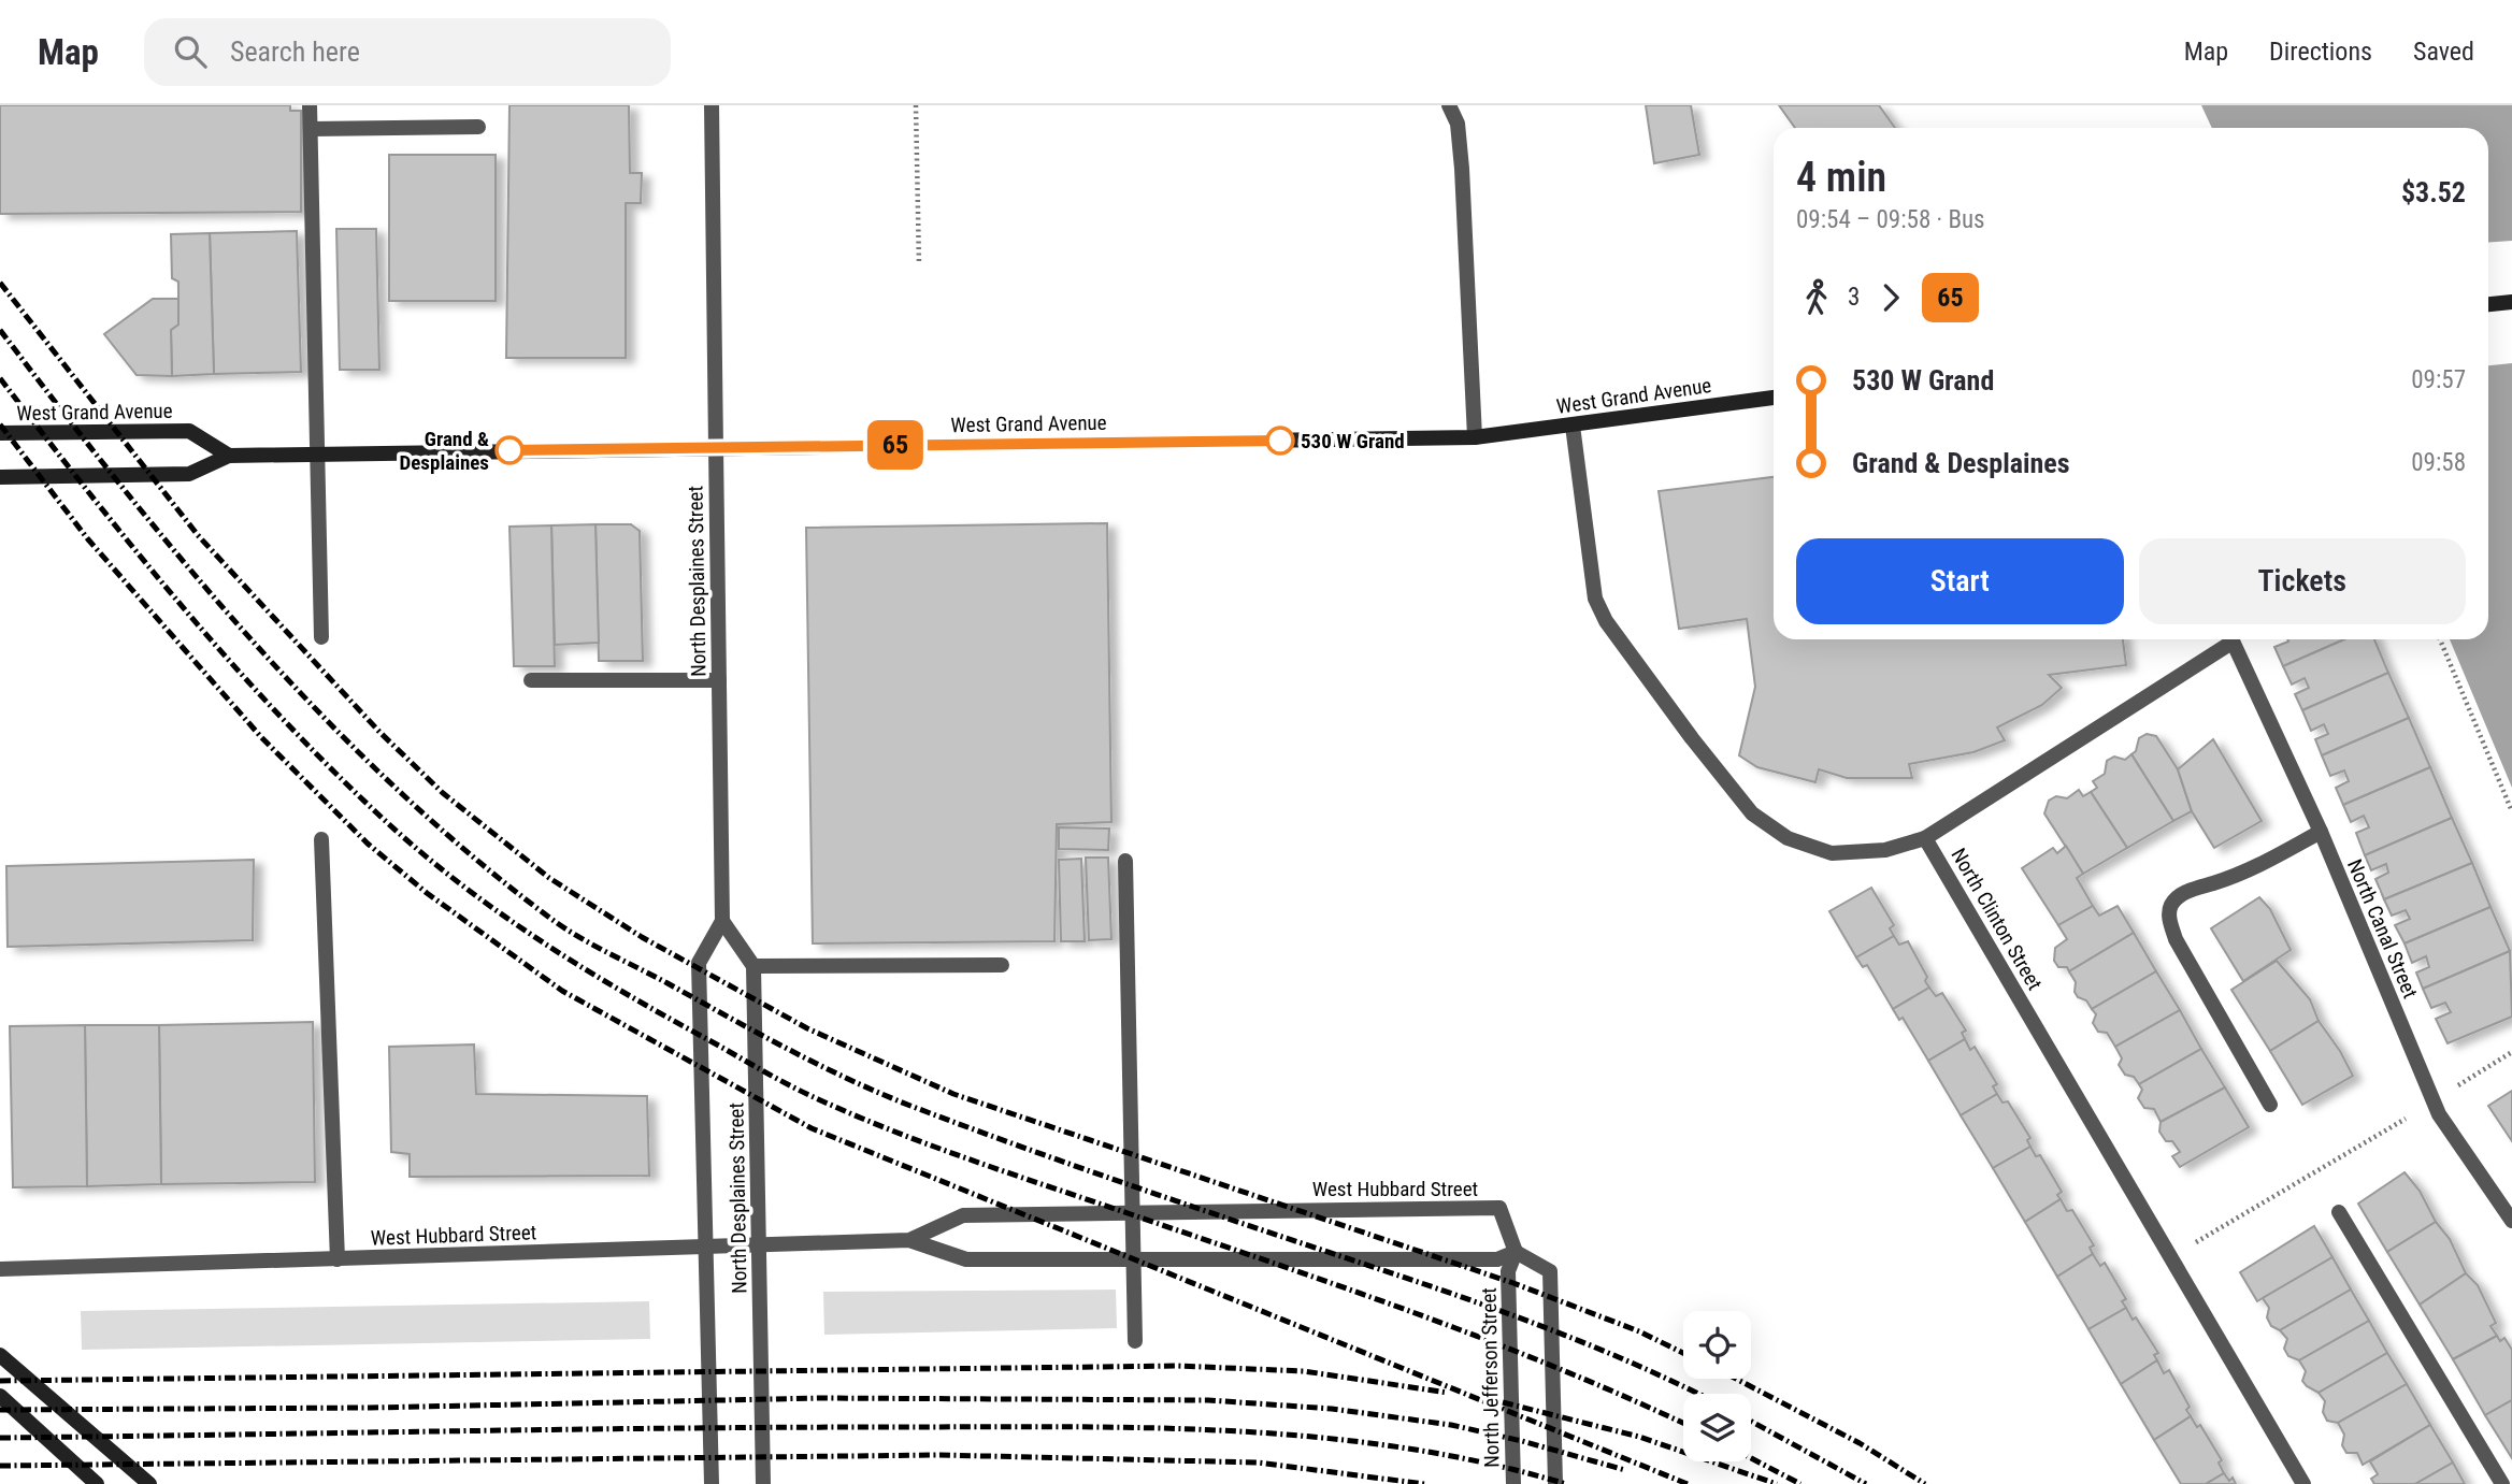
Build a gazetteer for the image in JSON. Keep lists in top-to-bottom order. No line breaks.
{"streets":{"main road":["West Grand Avenue"],"street":["North Desplaines Street","North Clinton Street","North Canal Street","West Hubbard Street","North Jefferson Street"]},"crossings":[["West Grand Avenue","North Desplaines Street"],["West Grand Avenue","North Clinton Street"],["North Desplaines Street","West Hubbard Street"],["North Clinton Street","North Canal Street"],["West Hubbard Street","North Jefferson Street"]],"places":["530 W Grand","Grand & Desplaines"],"lines":["bus line 65"],"page":{"header":"Map","search":"Search here","nav":["Map","Directions","Saved"],"on_map":"65","heading":["4 min","09:54 – 09:58 · Bus","$3.52"],"legs":["3","65"],"list":[{"name":"530 W Grand","value":"09:57"},{"name":"Grand & Desplaines","value":"09:58"}],"buttons":["Start","Tickets"]}}
